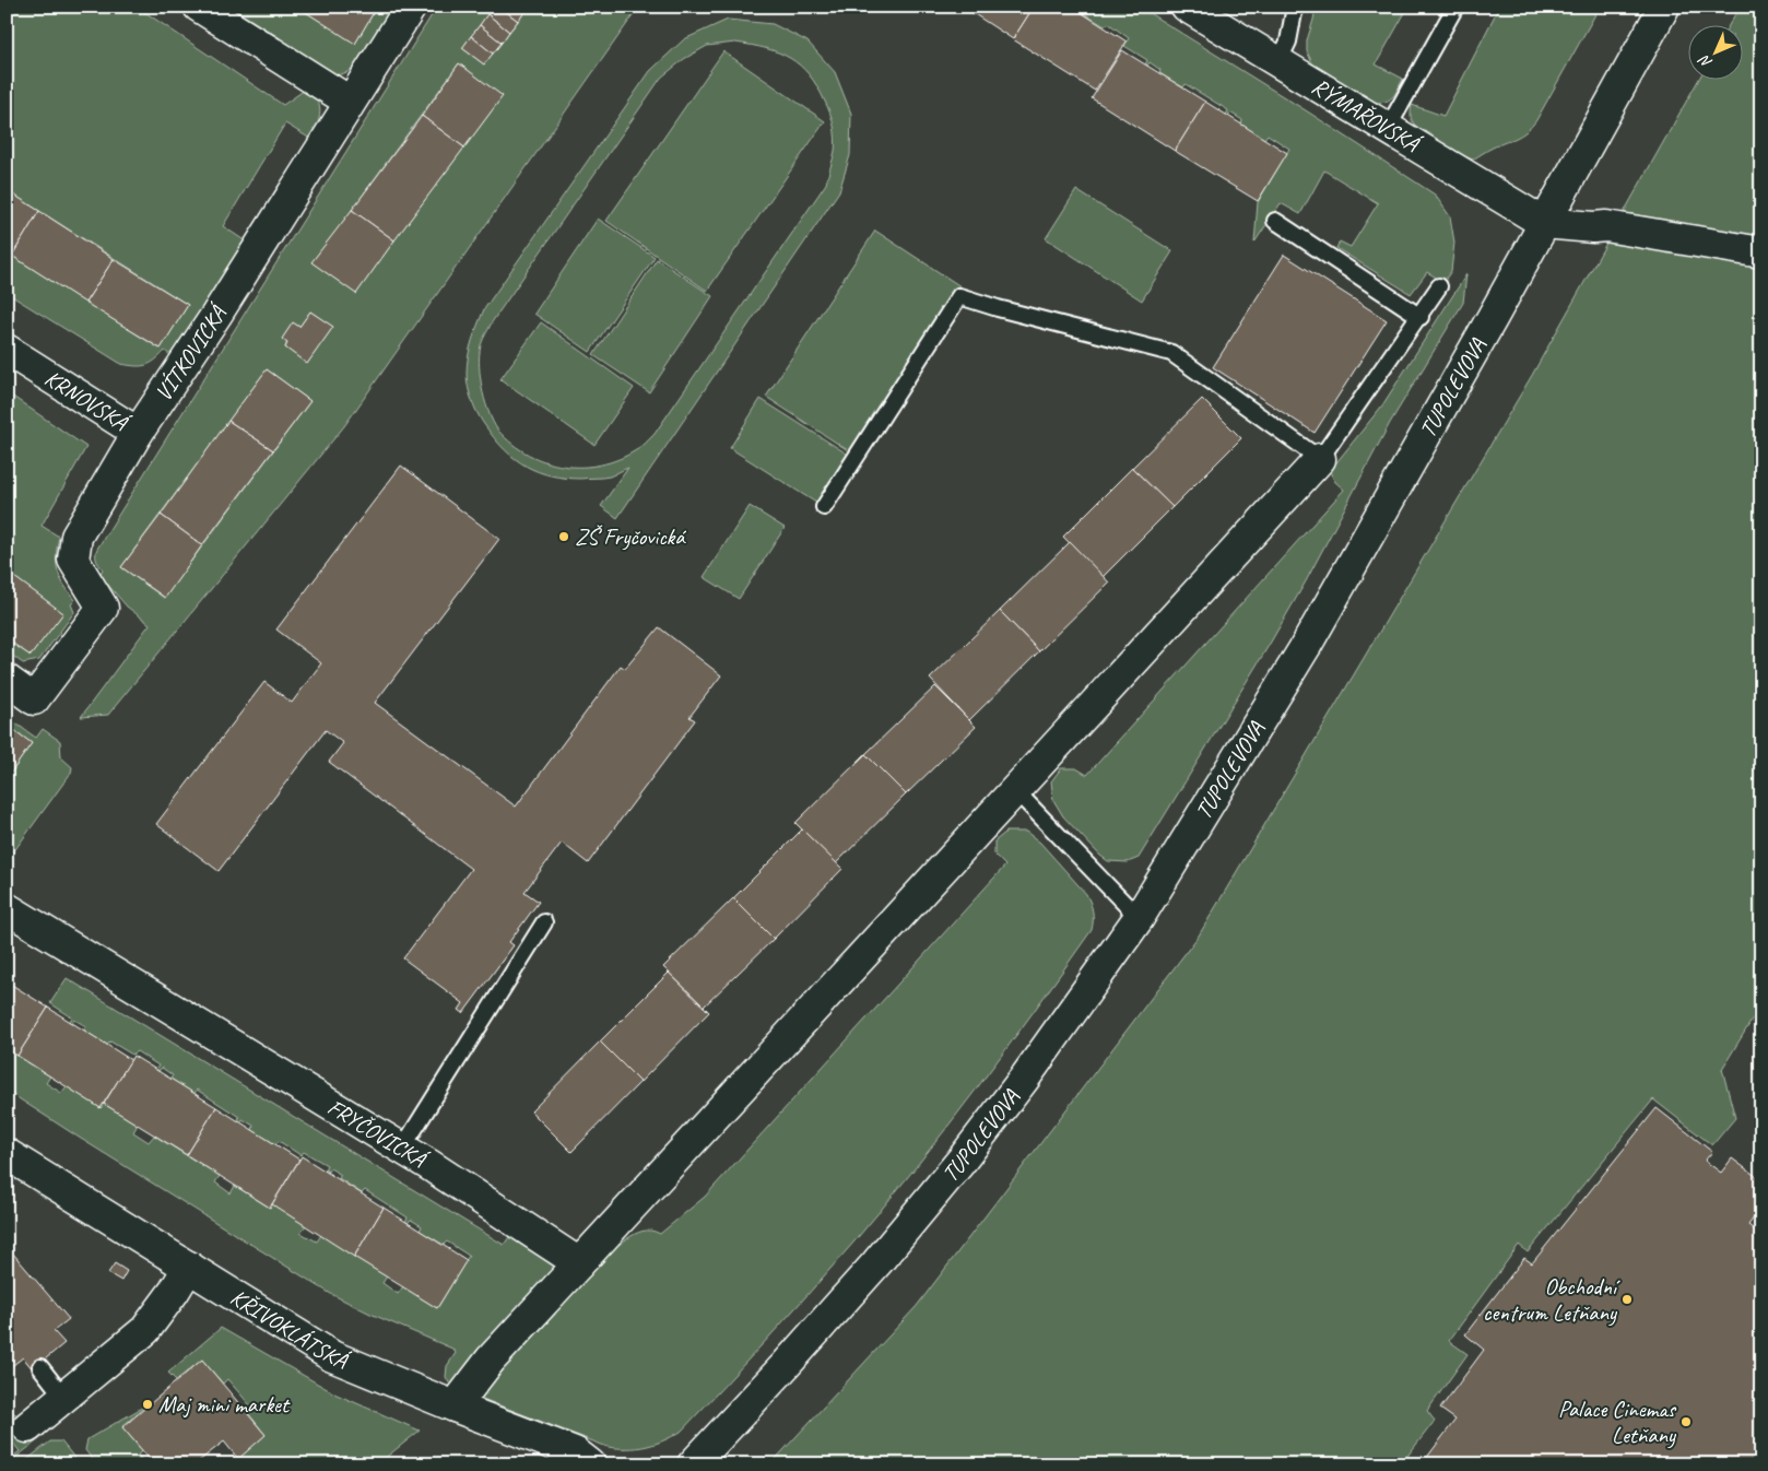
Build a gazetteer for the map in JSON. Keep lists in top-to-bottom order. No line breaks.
{"streets":{"street":["RÝMAŘOVSKÁ","VÍTKOVICKÁ","TUPOLEVOVA","KRNOVSKÁ","FRYČOVICKÁ","KŘIVOKLÁTSKÁ"]},"crossings":[["RÝMAŘOVSKÁ","TUPOLEVOVA"],["VÍTKOVICKÁ","KRNOVSKÁ"]],"places":["ZŠ Fryčovická","Obchodní centrum Letňany","Maj mini market","Palace Cinemas Letňany"],"north":"bottom left"}
